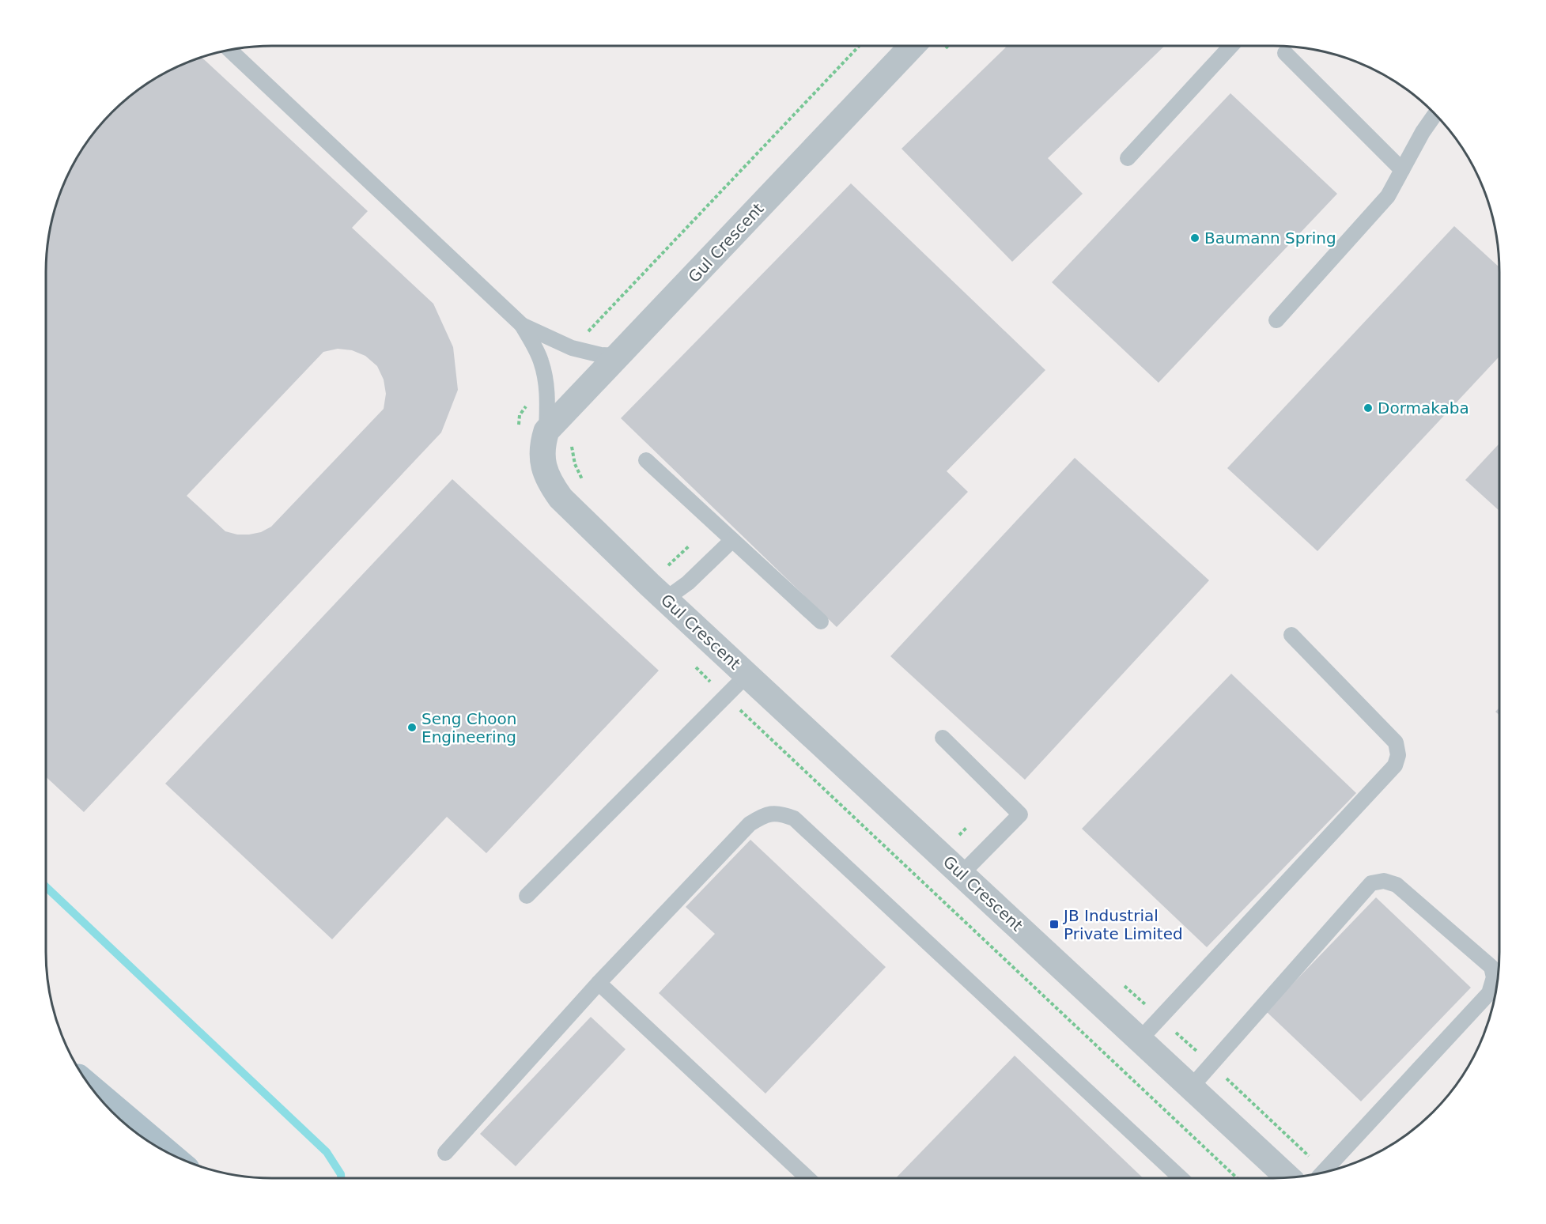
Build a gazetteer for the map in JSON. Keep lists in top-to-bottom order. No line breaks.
{"streets":{"street":["Gul Crescent"]},"places":{"other":["Baumann Spring","Dormakaba","Seng Choon Engineering"],"transit":["JB Industrial Private Limited"]}}
